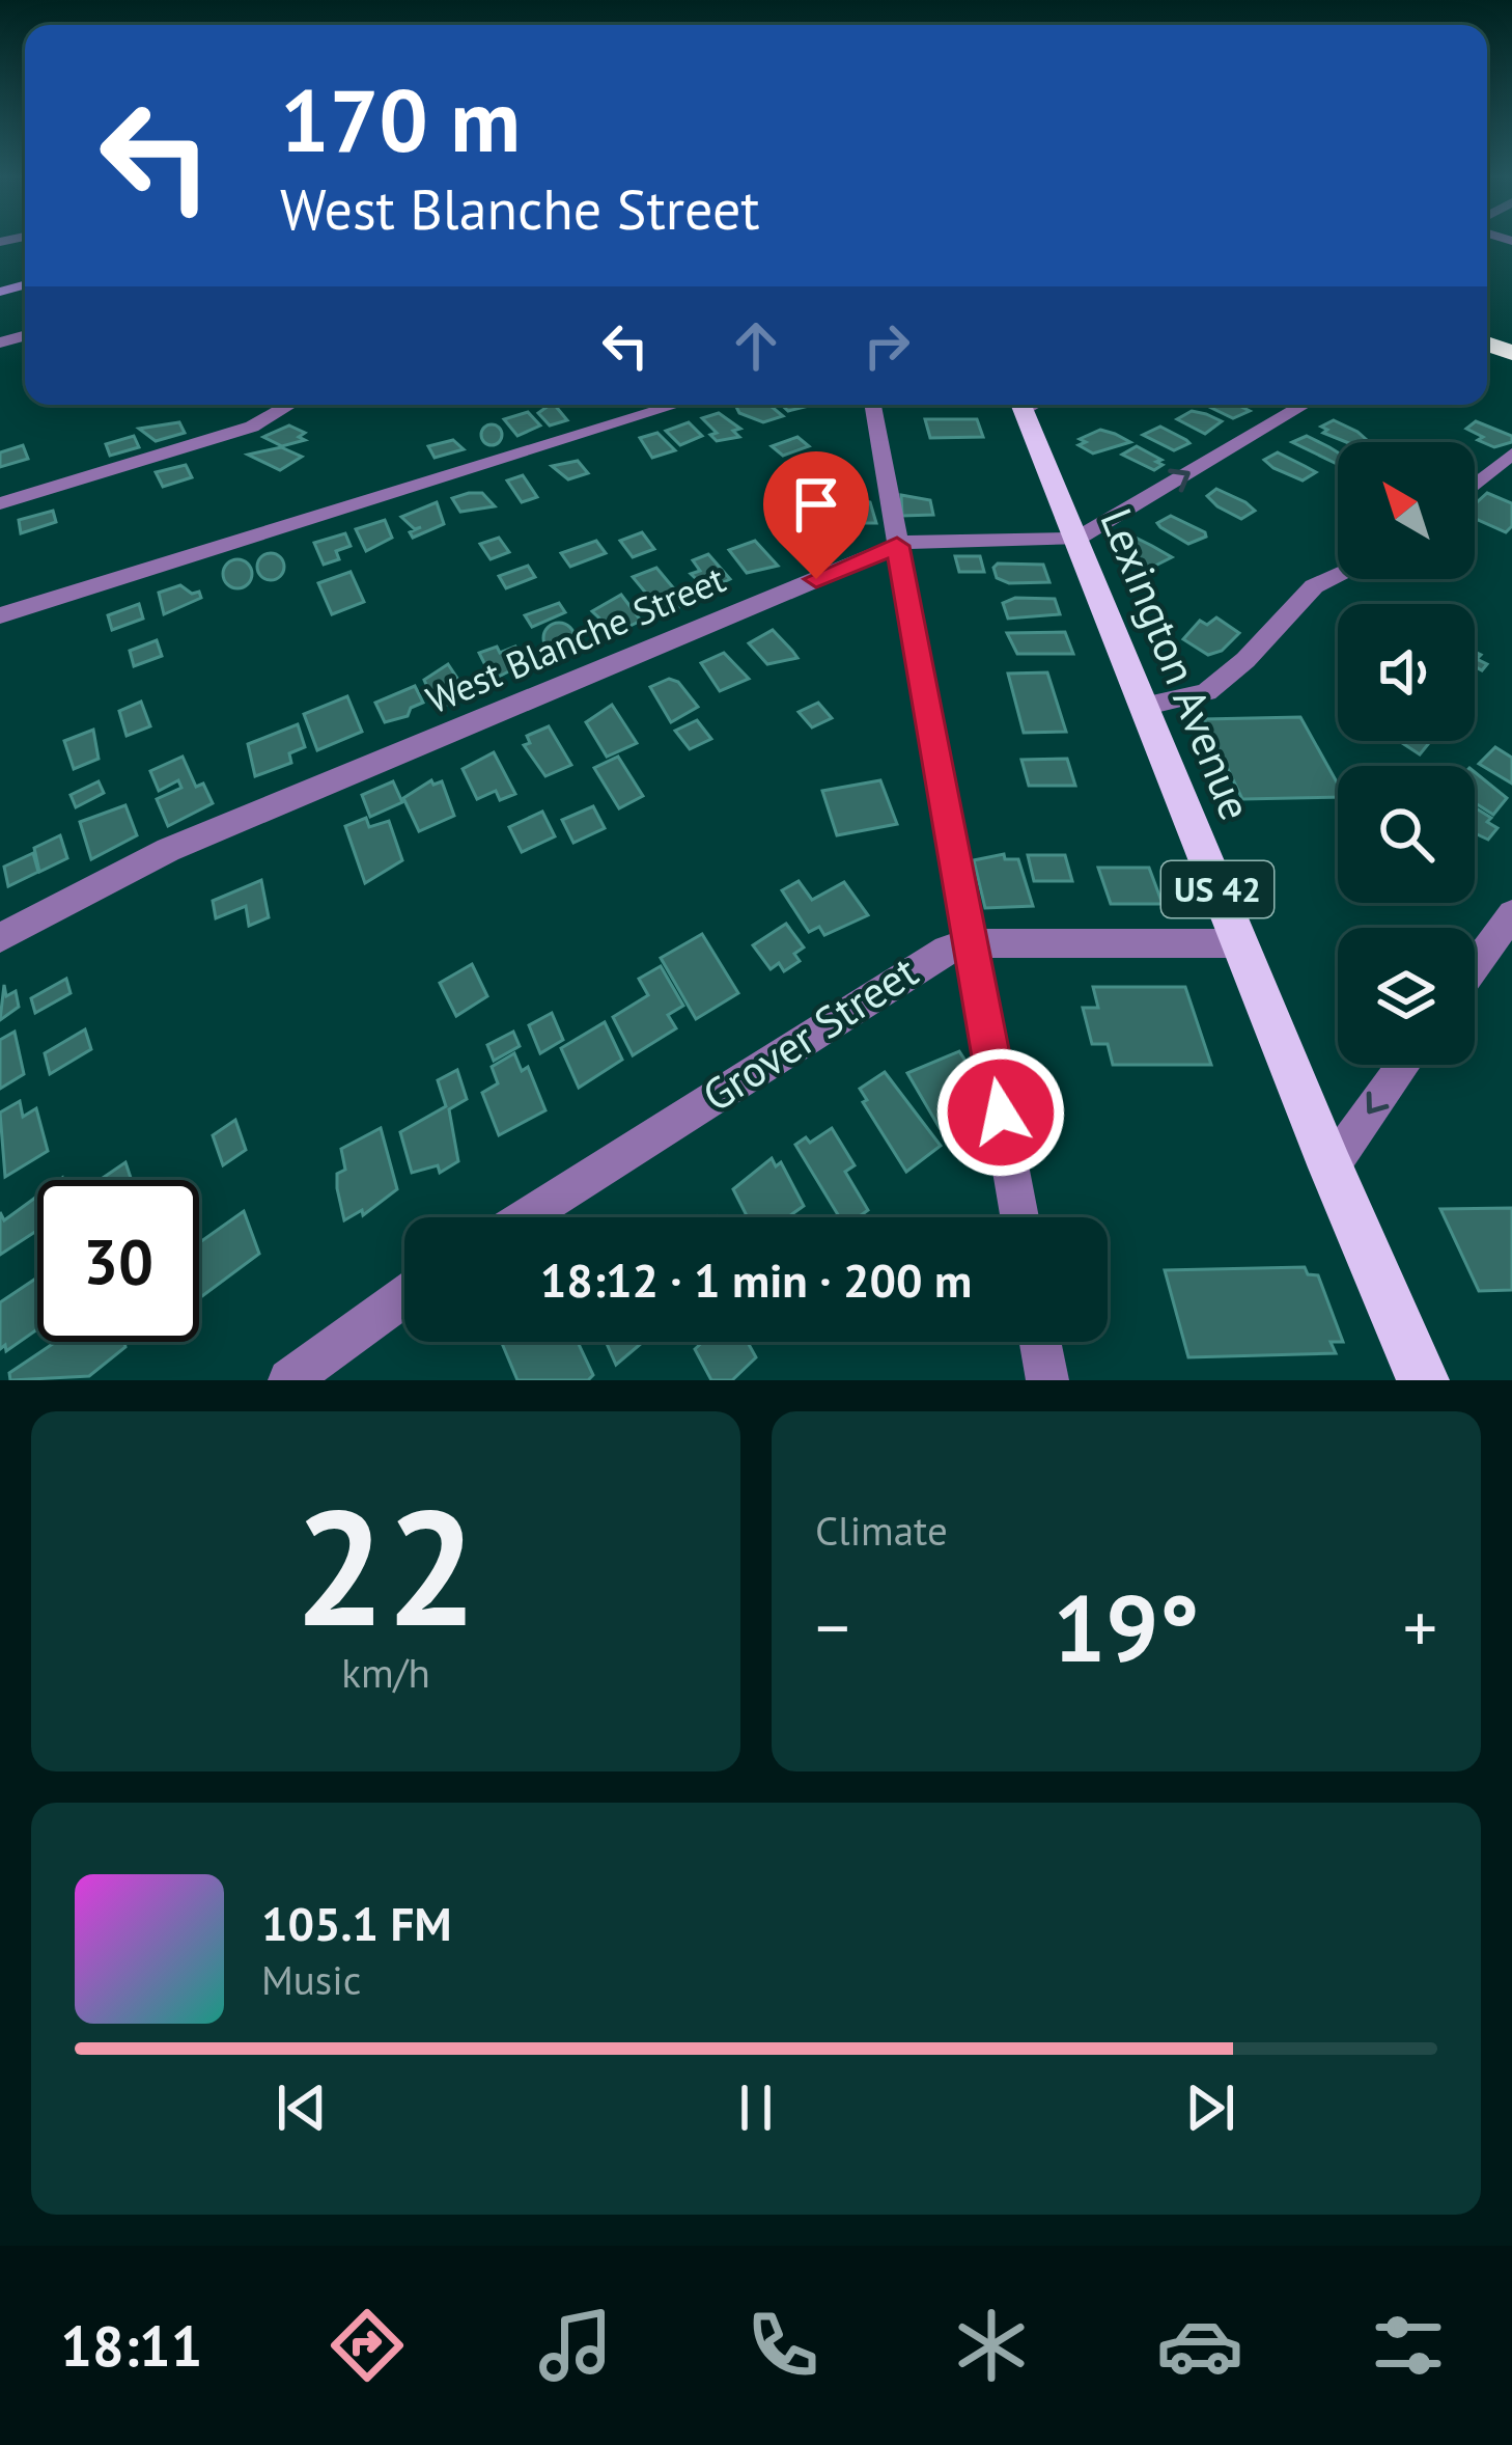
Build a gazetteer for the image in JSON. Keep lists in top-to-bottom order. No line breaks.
{"streets":{"main road":["Lexington Avenue","US 42"],"street":["West Blanche Street","Grover Street"]},"crossings":[["West Blanche Street","Lexington Avenue"],["Lexington Avenue","Grover Street"]],"north":"top left","page":{"turn":["170 m","West Blanche Street"],"limit":"30","trip":"18:12 · 1 min · 200 m","tile":[["22","km/h"],"Climate"],"heat":["−","19°","+"],"song":["105.1 FM","Music"],"tabs":"18:11"}}
